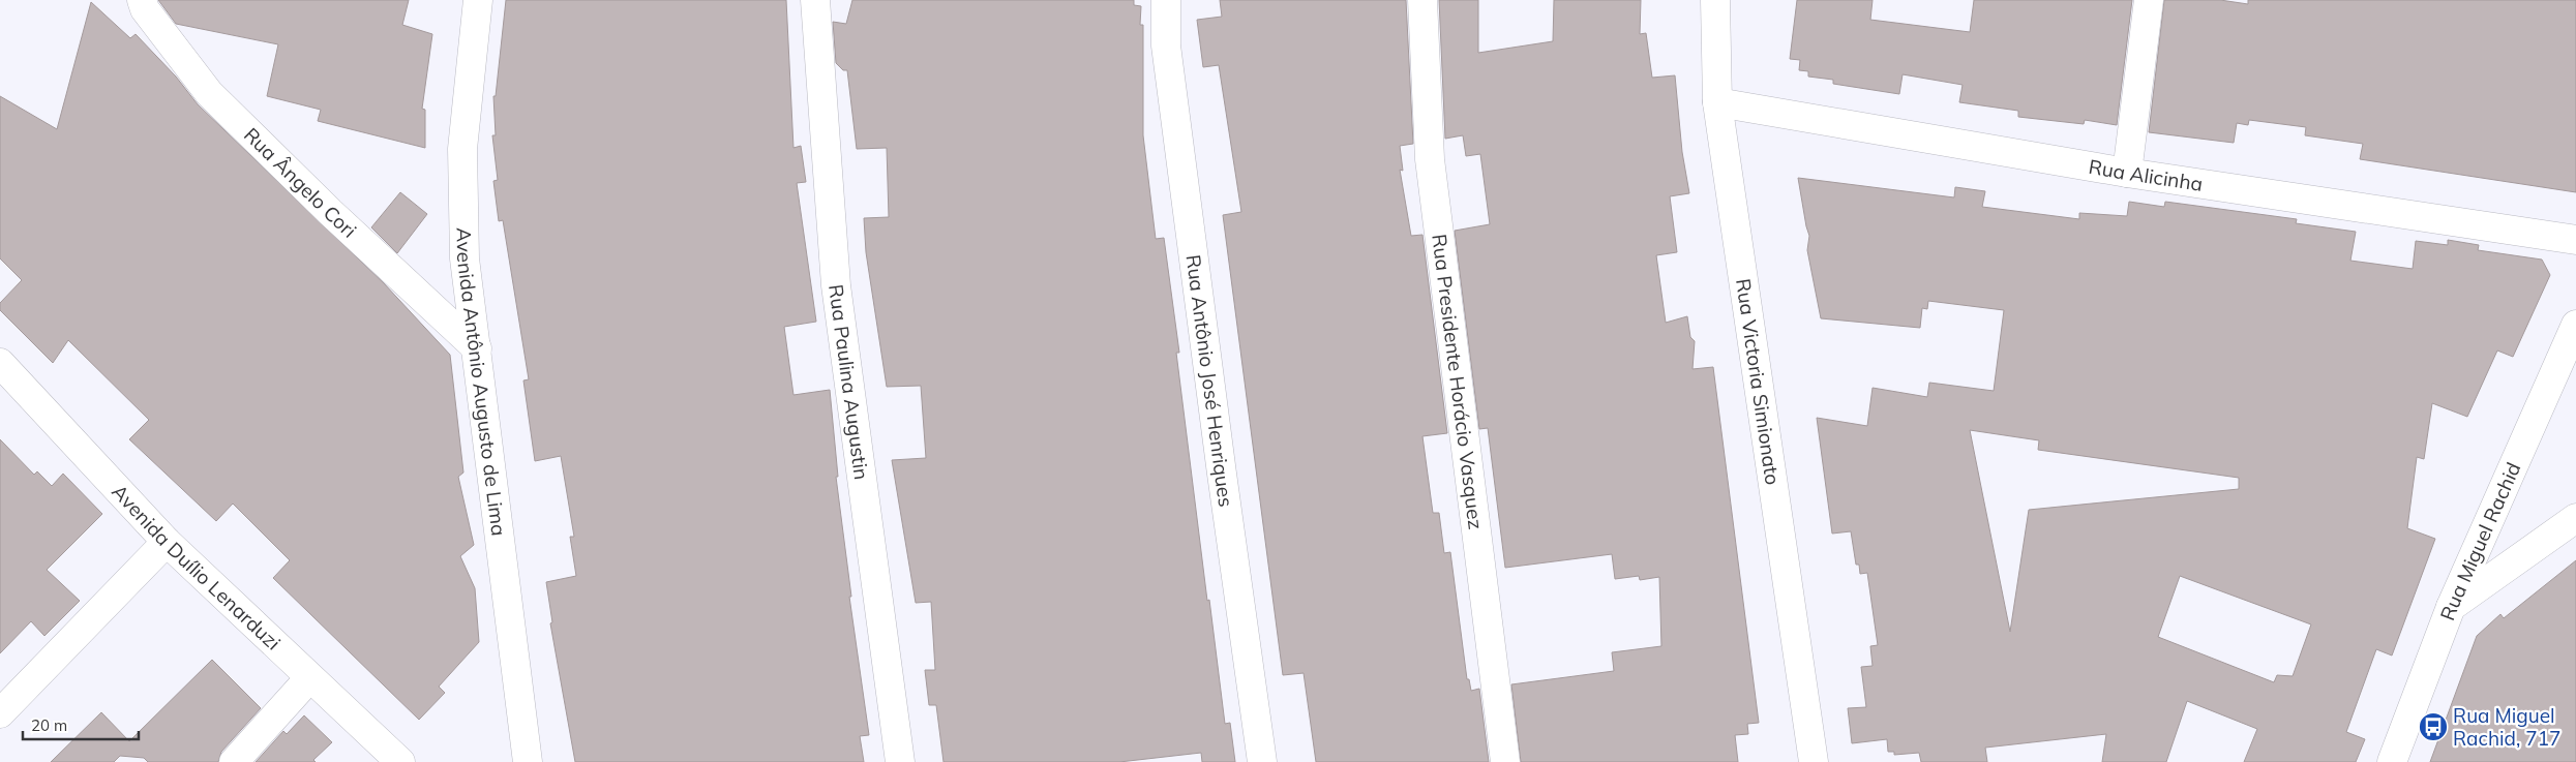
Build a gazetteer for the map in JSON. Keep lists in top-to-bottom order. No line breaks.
{"streets":{"street":["Rua Alicinha","Rua Ângelo Cori","Avenida Antônio Augusto de Lima","Rua Paulina Augustin","Rua Antônio José Henriques","Rua Presidente Horácio Vasquez","Rua Victoria Simionato","Rua Miguel Rachid","Avenida Duílio Lenarduzi"]},"crossings":[["Rua Alicinha","Rua Victoria Simionato"],["Rua Ângelo Cori","Avenida Antônio Augusto de Lima"]],"places":{"bus stop":["Rua Miguel Rachid, 717"]},"scale_bar":"20 m"}
